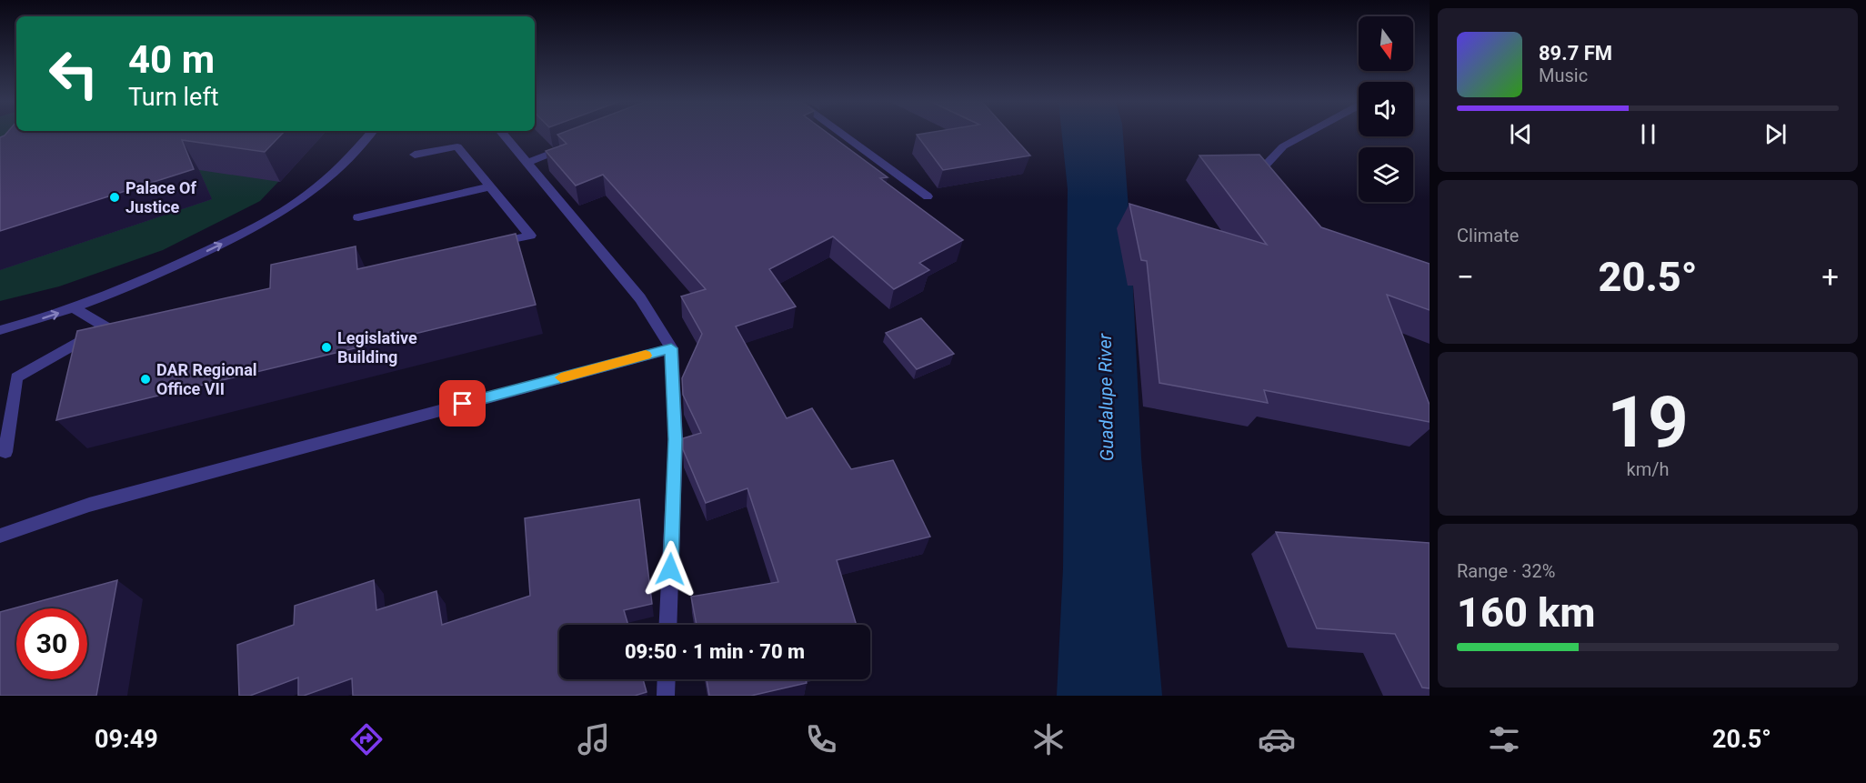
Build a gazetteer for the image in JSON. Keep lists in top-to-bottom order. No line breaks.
{"water":["Guadalupe River"],"places":["Palace Of Justice","Legislative Building","DAR Regional Office VII"],"north":"bottom","page":{"turn":["40 m","Turn left"],"song":["89.7 FM","Music"],"tile":["Climate",["19","km/h"],["Range · 32%","160 km"]],"heat":["−","20.5°","+"],"limit":"30","trip":"09:50 · 1 min · 70 m","tabs":["09:49","20.5°"]}}
